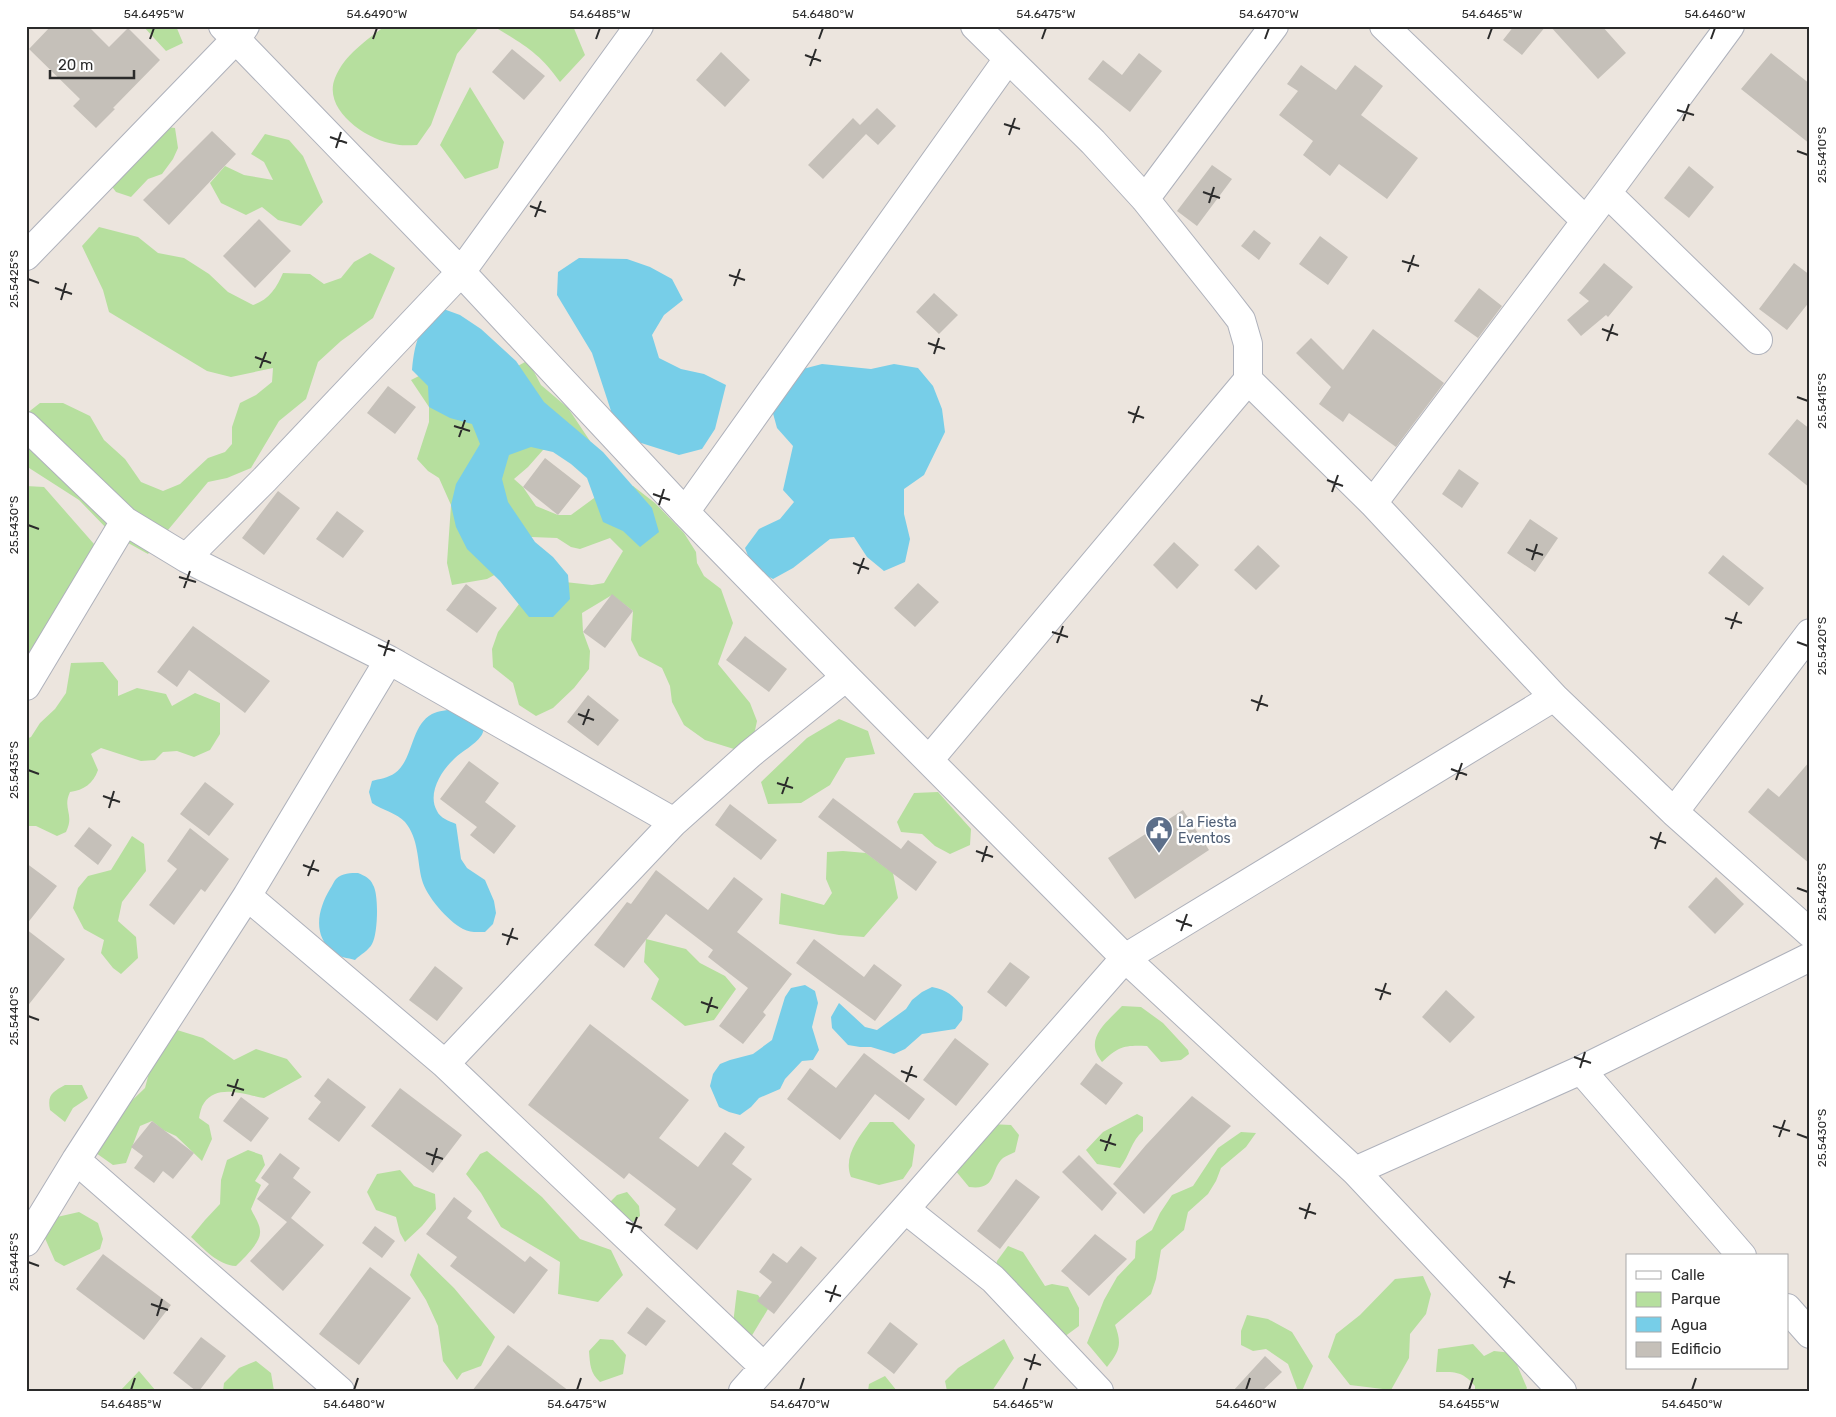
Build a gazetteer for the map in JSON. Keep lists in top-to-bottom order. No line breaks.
{"places":{"public building":["La Fiesta Eventos"]},"legend":["Calle","Parque","Agua","Edificio"],"scale_bar":"20 m","coordinates":["54.6495°W","54.6490°W","54.6485°W","54.6480°W","54.6475°W","54.6470°W","54.6465°W","54.6460°W","25.5410°S","25.5425°S","25.5415°S","25.5430°S","25.5420°S","25.5435°S","25.5440°S","25.5445°S","54.6455°W","54.6450°W"]}
